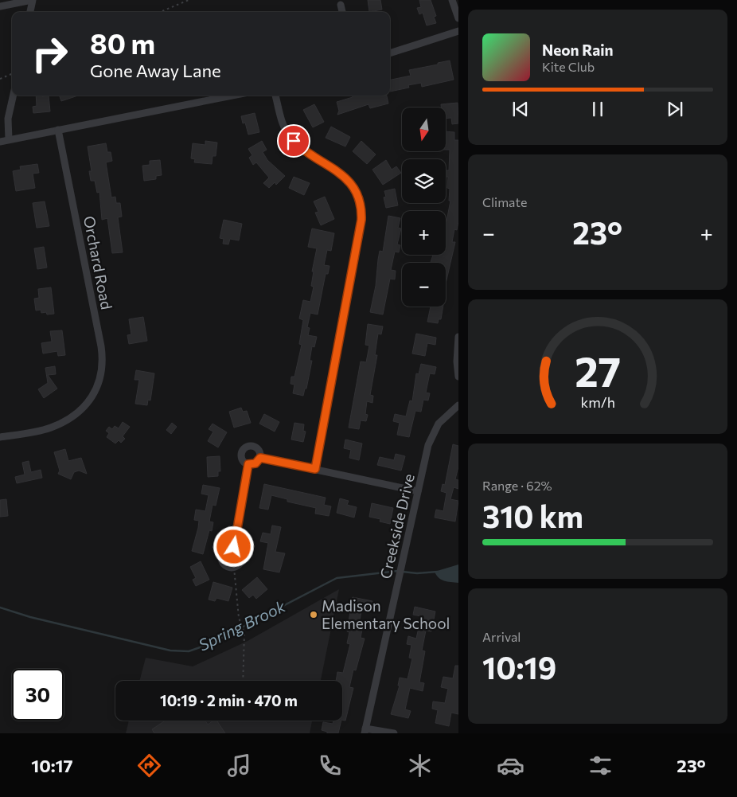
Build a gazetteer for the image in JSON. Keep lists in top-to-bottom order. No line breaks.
{"streets":{"street":["Orchard Road","Creekside Drive"]},"water":["Spring Brook"],"places":["Madison Elementary School"],"north":"bottom","page":{"turn":["80 m","Gone Away Lane"],"song":["Neon Rain","Kite Club"],"map_buttons":["+","−"],"tile":["Climate",["Range · 62%","310 km"],["Arrival","10:19"]],"heat":["−","23°","+"],"limit":"30","trip":"10:19 · 2 min · 470 m","tabs":["10:17","23°"],"gauge":["27","km/h"]}}
